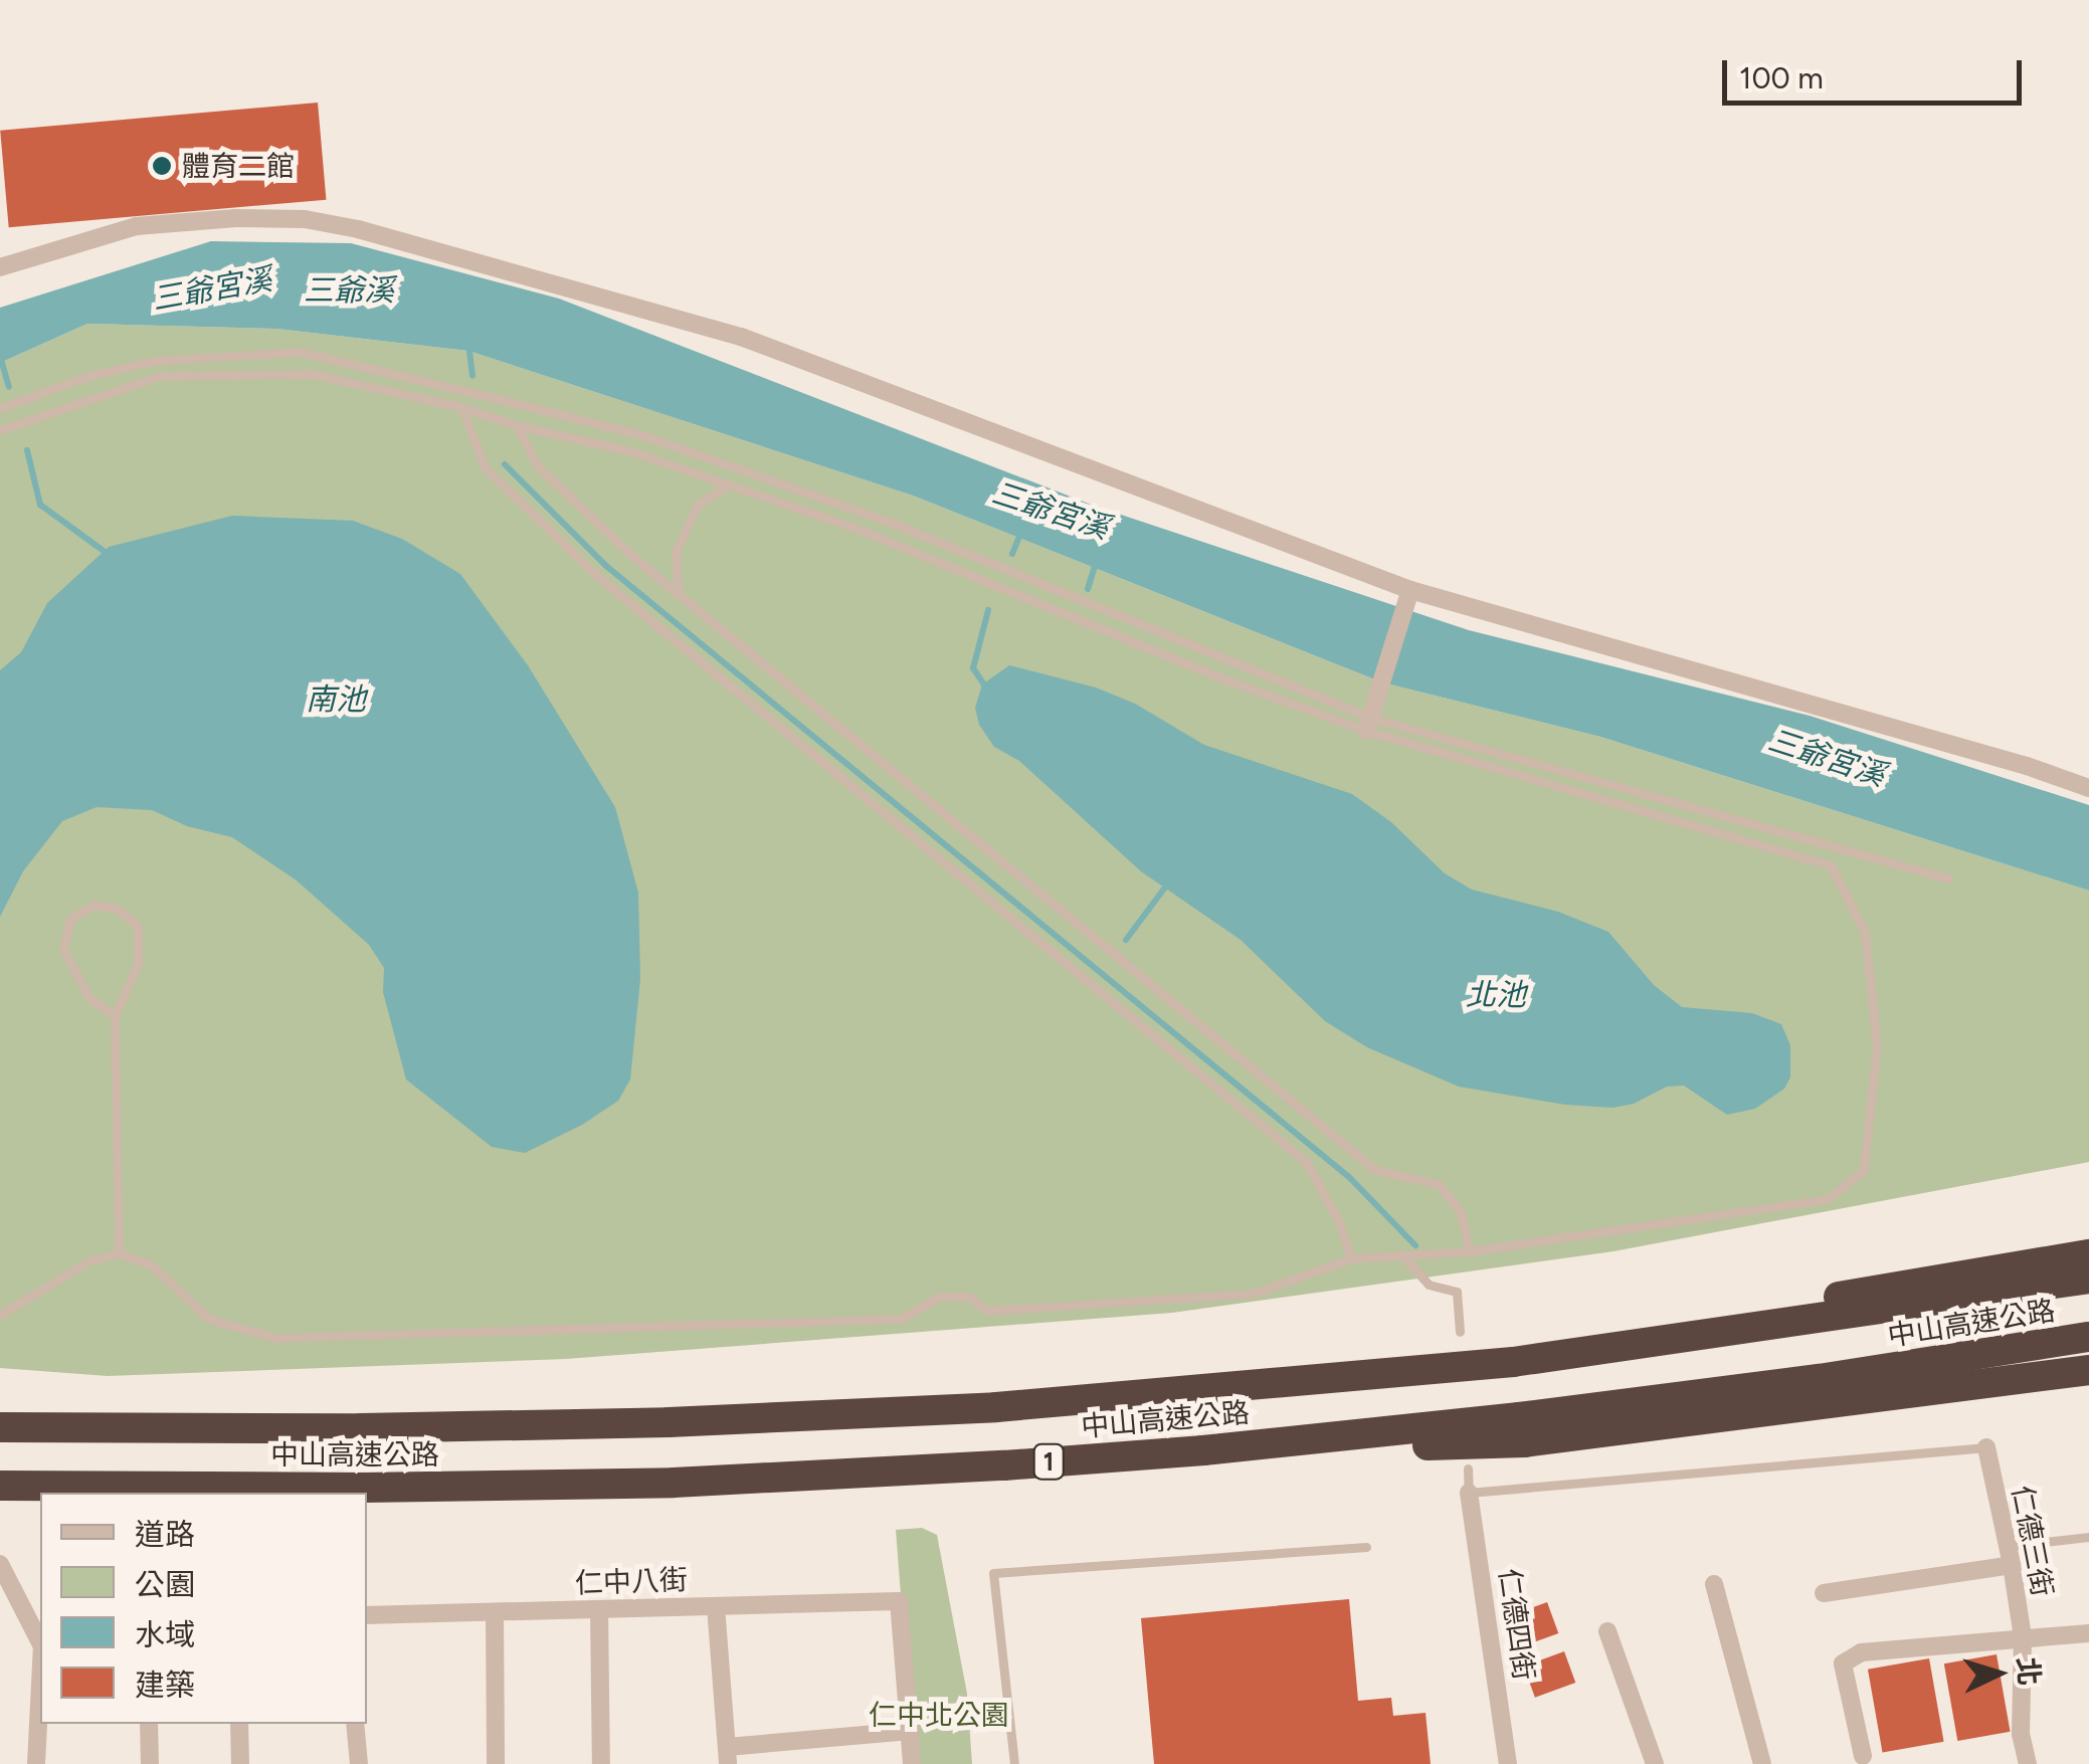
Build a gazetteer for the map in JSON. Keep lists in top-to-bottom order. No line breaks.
{"streets":{"highway":["中山高速公路","1"],"street":["仁德三街","仁中八街","仁德四街"]},"water":["三爺宮溪","三爺溪","南池","北池"],"parks":["仁中北公園"],"places":["體育二館"],"legend":["道路","公園","水域","建築"],"scale_bar":"100 m","north":"right"}
